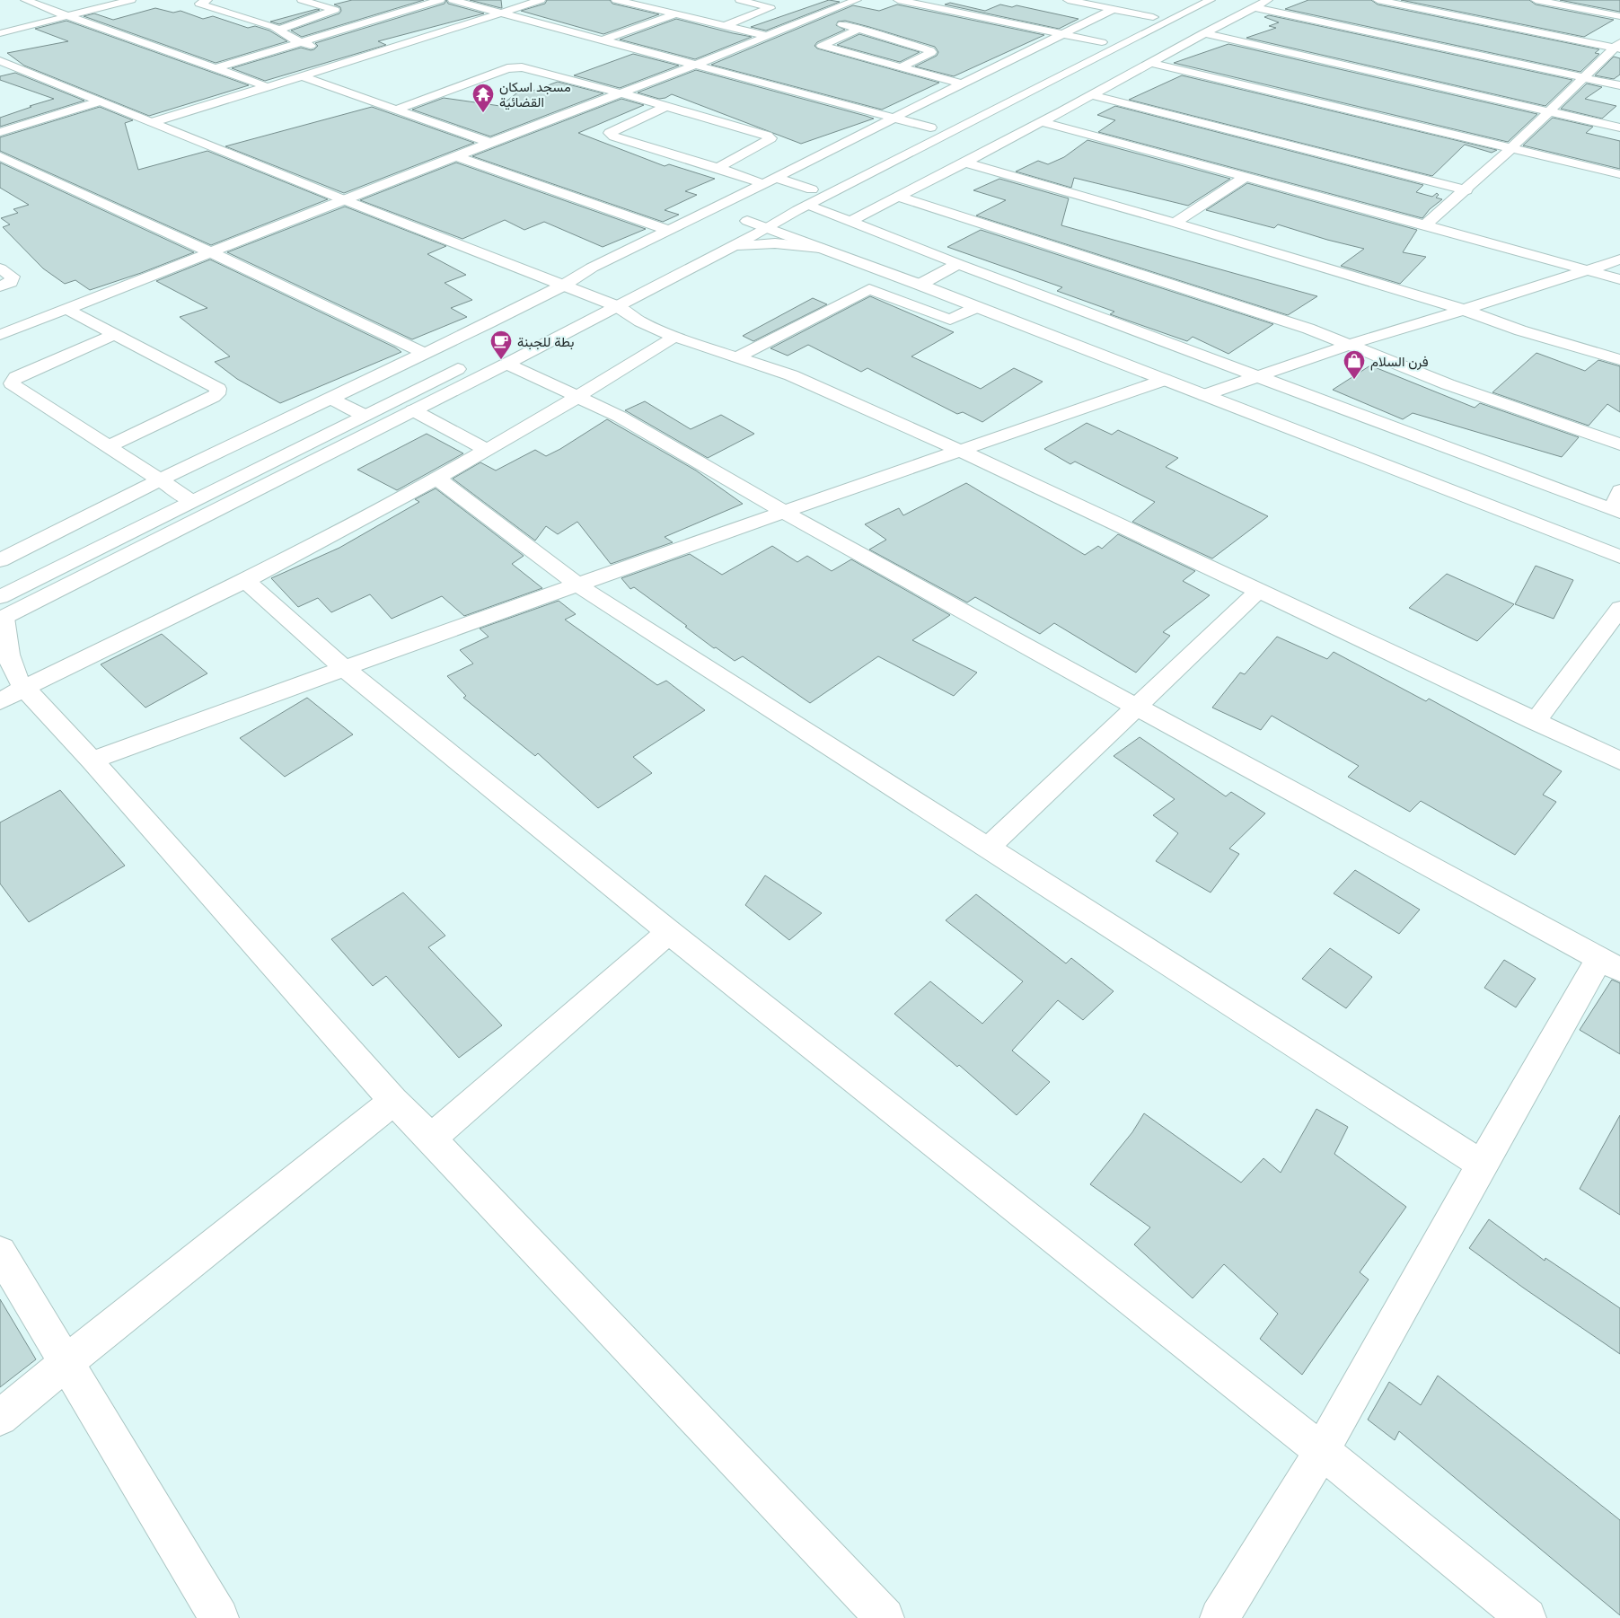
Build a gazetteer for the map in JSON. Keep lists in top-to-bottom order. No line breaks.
{"places":{"temple":["مسجد اسكان القضائية"],"cafe":["بطة للجبنة"],"shop":["فرن السلام"]}}
